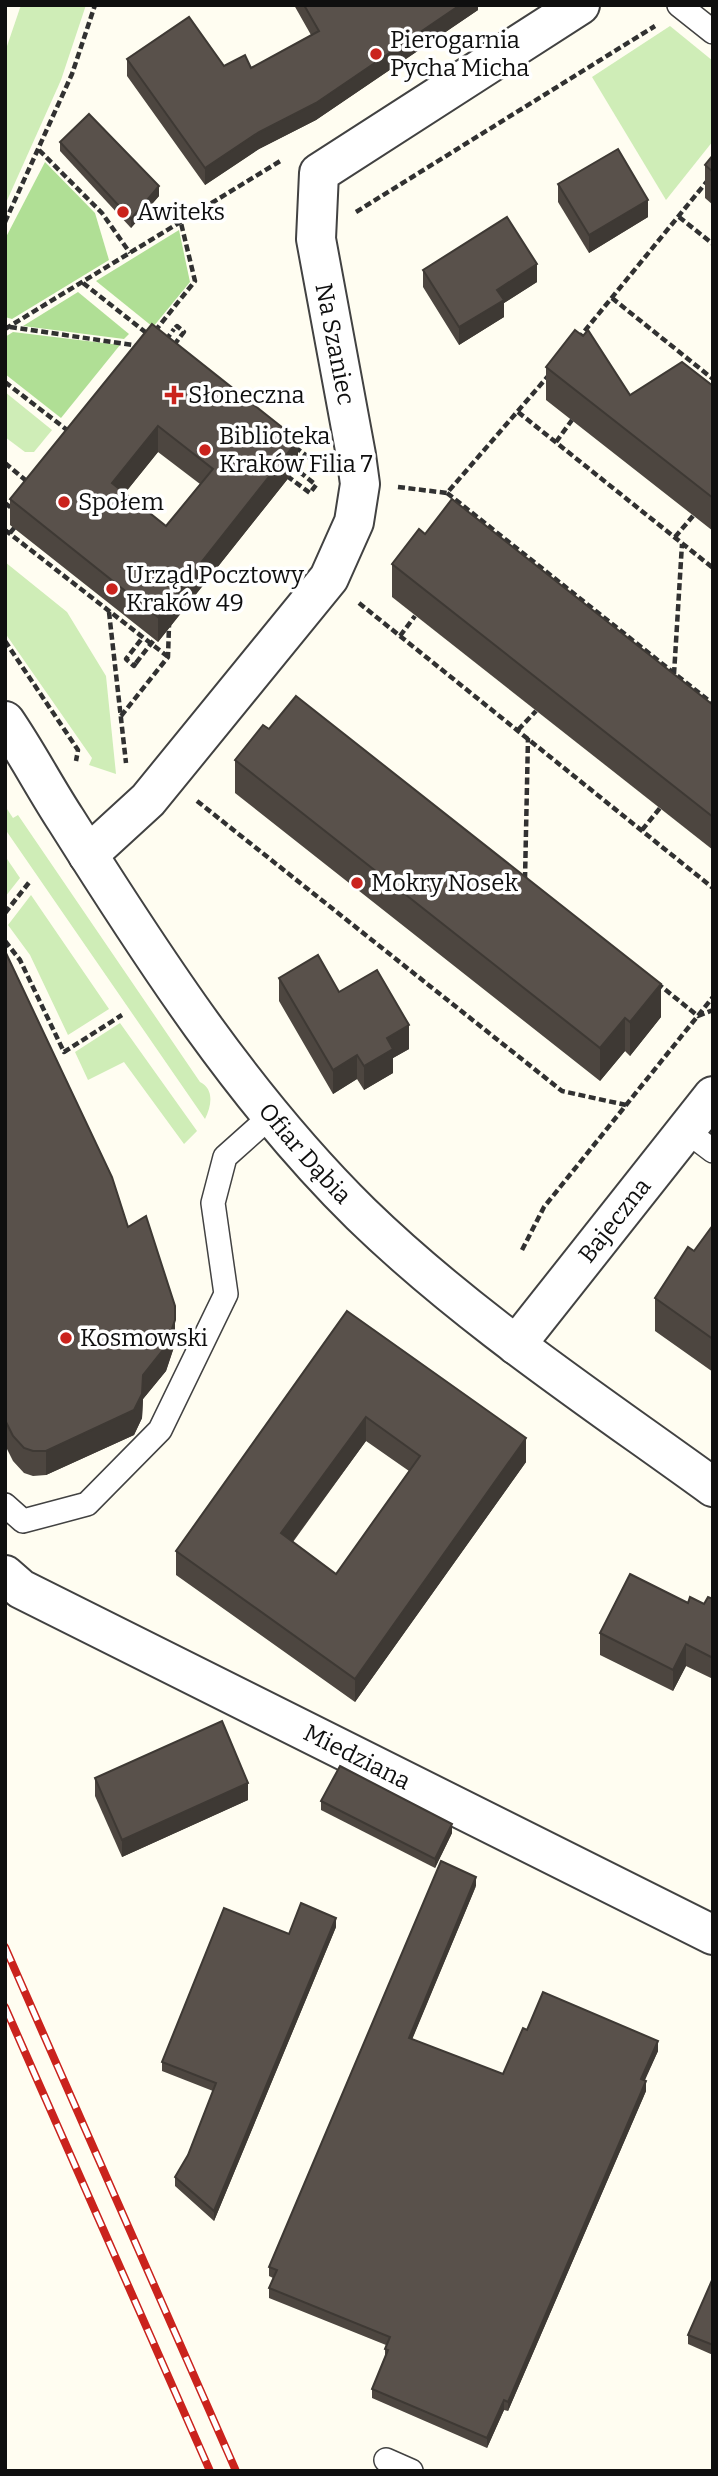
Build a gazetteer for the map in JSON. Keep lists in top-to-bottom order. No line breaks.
{"streets":{"street":["Na Szaniec","Ofiar Dąbia","Bajeczna","Miedziana"]},"crossings":[["Na Szaniec","Ofiar Dąbia"],["Ofiar Dąbia","Bajeczna"]],"places":{"other":["Pierogarnia Pycha Micha","Awiteks","Biblioteka Kraków Filia 7","Społem","Urząd Pocztowy Kraków 49","Mokry Nosek","Kosmowski"],"health":["Słoneczna"]}}
